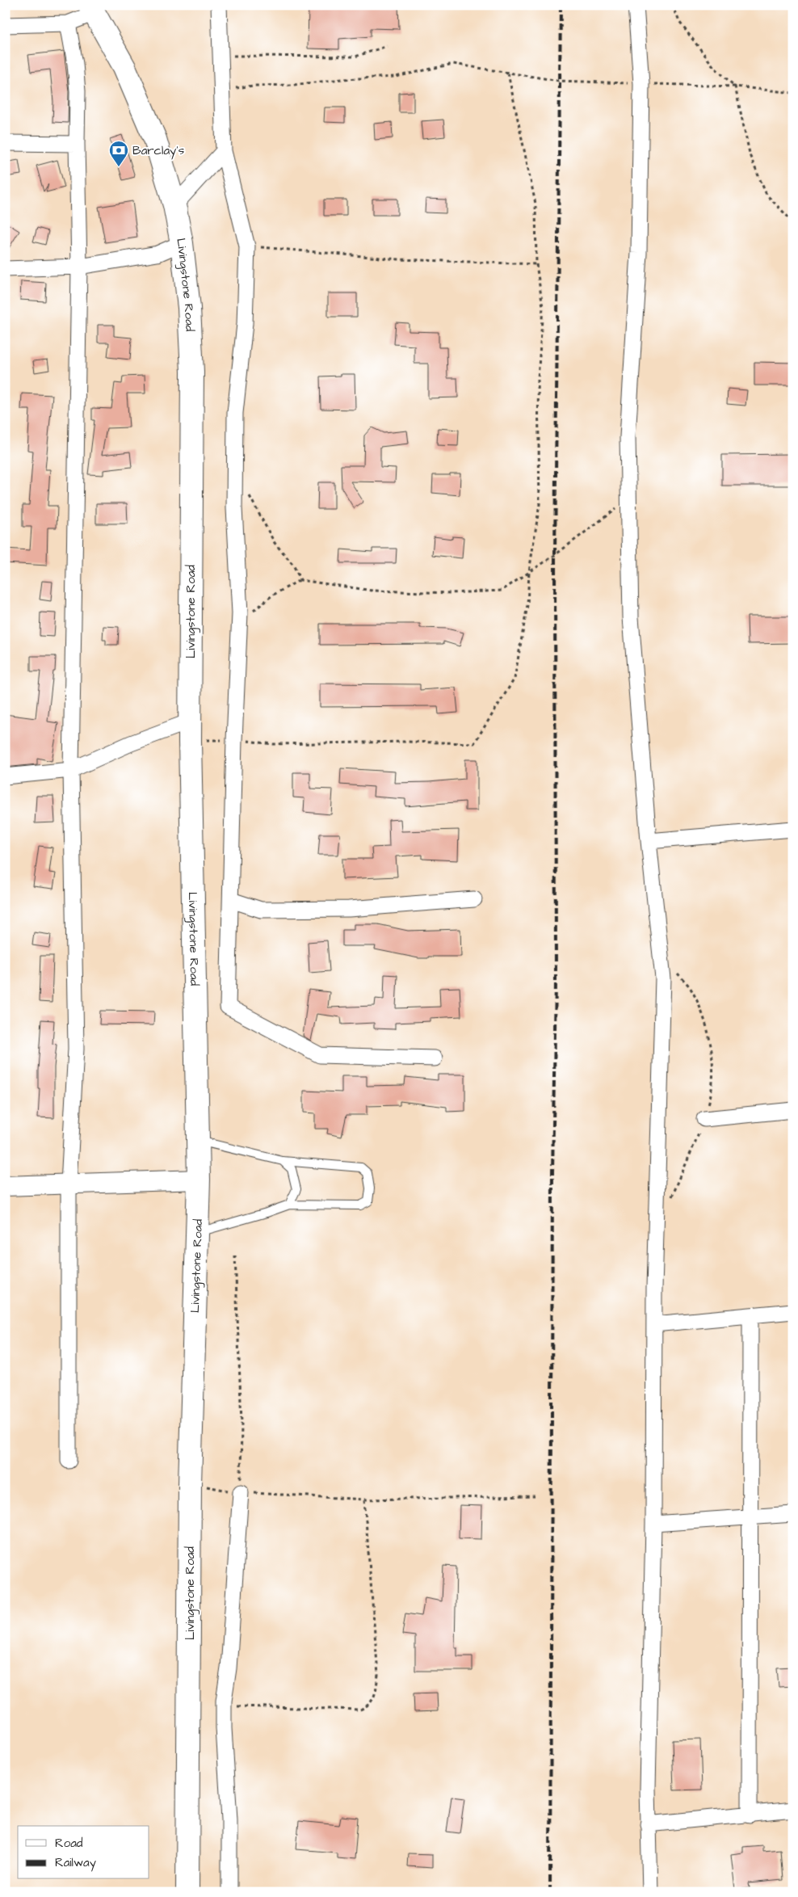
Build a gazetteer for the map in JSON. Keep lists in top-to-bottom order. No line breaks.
{"streets":{"highway":["Livingstone Road"]},"places":{"bank":["Barclay's"]},"legend":["Road","Railway"]}
